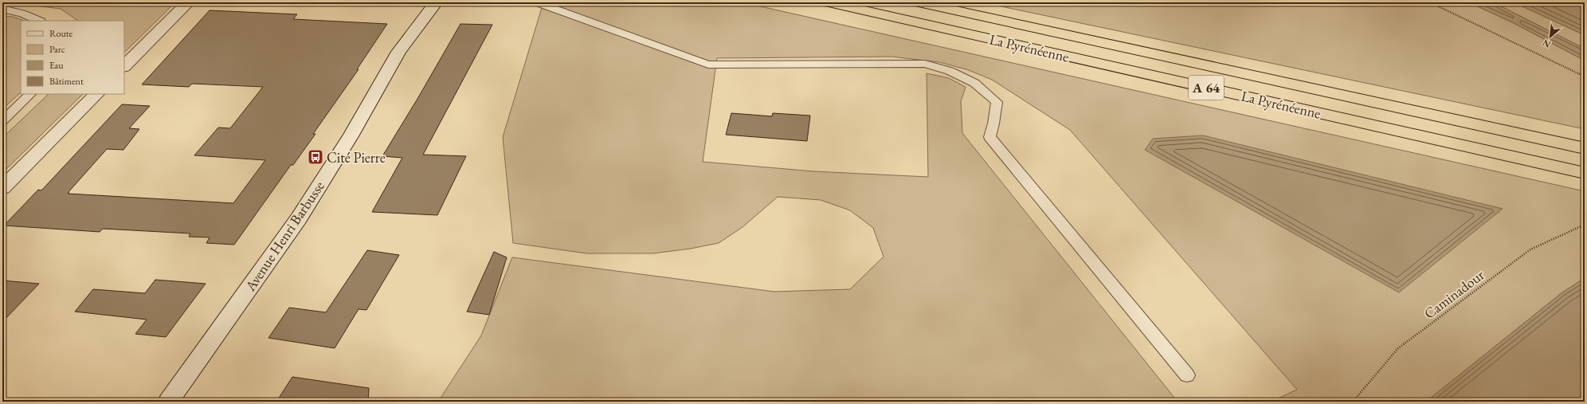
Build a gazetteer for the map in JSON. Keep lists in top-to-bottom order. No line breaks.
{"streets":{"highway":["La Pyrénéenne","A 64"],"main road":["Avenue Henri Barbusse"],"path":["Caminadour"]},"places":{"bus stop":["Cité Pierre"]},"legend":["Route","Parc","Eau","Bâtiment"],"north":"bottom left"}
